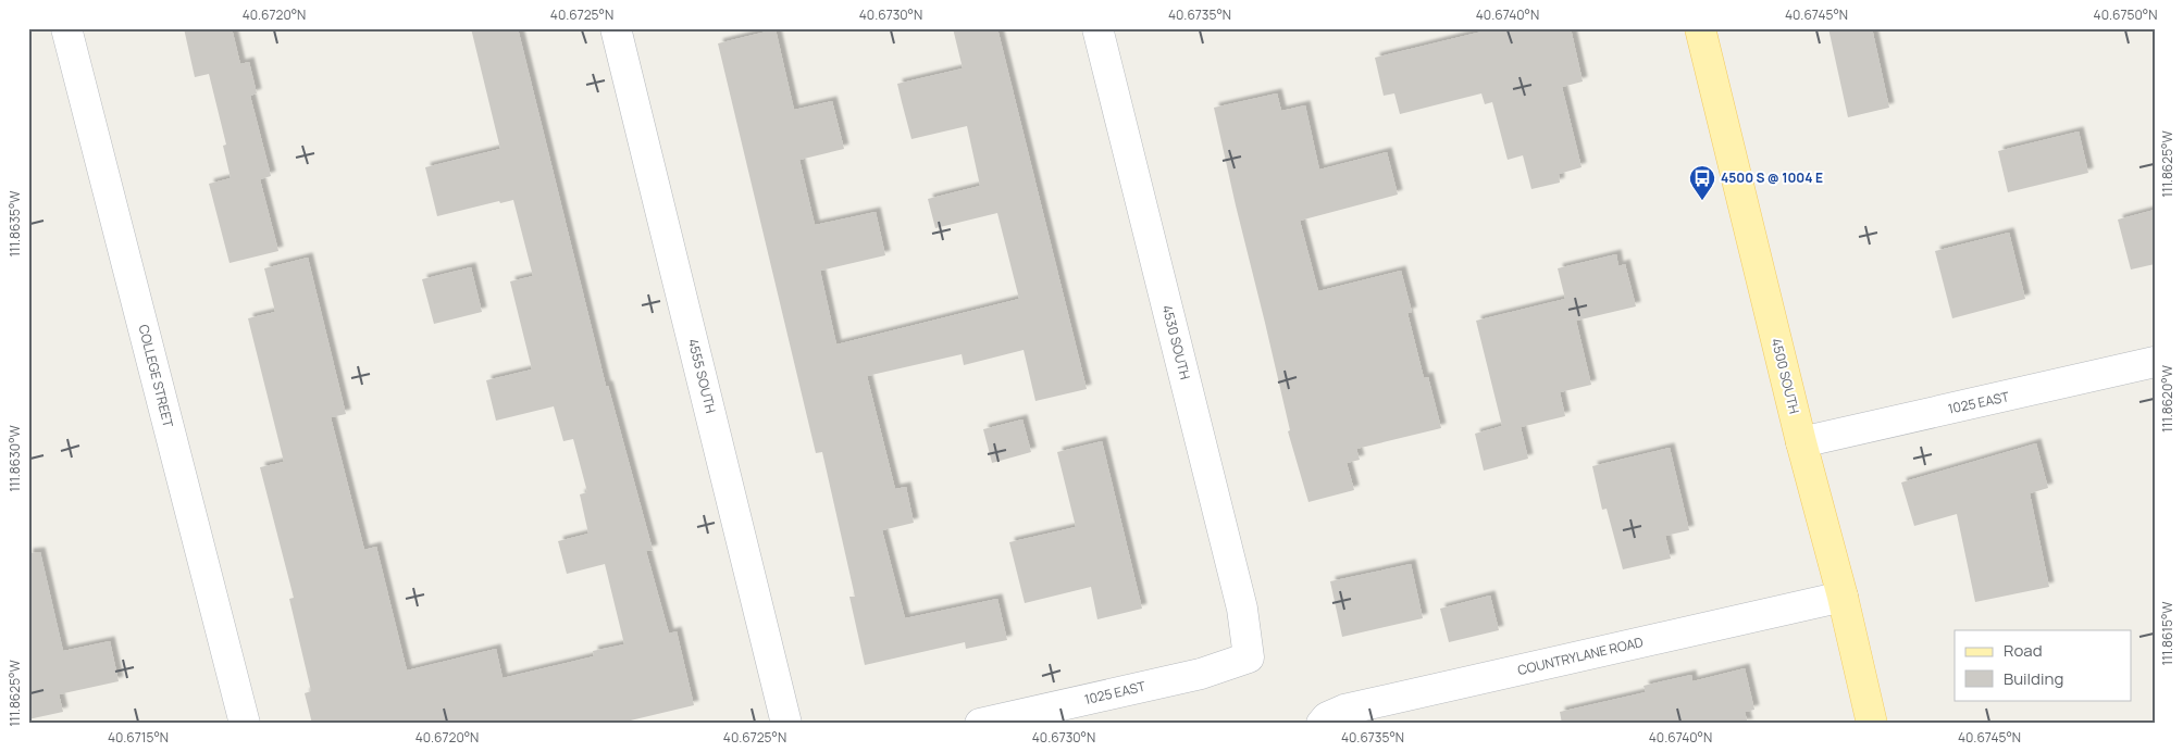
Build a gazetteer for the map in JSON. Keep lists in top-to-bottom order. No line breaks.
{"streets":{"main road":["4500 SOUTH"],"street":["4530 SOUTH","COLLEGE STREET","4555 SOUTH","1025 EAST","COUNTRYLANE ROAD"]},"crossings":[["4530 SOUTH","1025 EAST"],["4500 SOUTH","1025 EAST"],["4500 SOUTH","COUNTRYLANE ROAD"]],"places":{"bus stop":["4500 S @ 1004 E"]},"legend":["Road","Building"],"coordinates":["40.6720°N","40.6725°N","40.6730°N","40.6735°N","40.6740°N","40.6745°N","40.6750°N","111.8625°W","111.8635°W","111.8620°W","111.8630°W","111.8615°W","40.6715°N"]}
